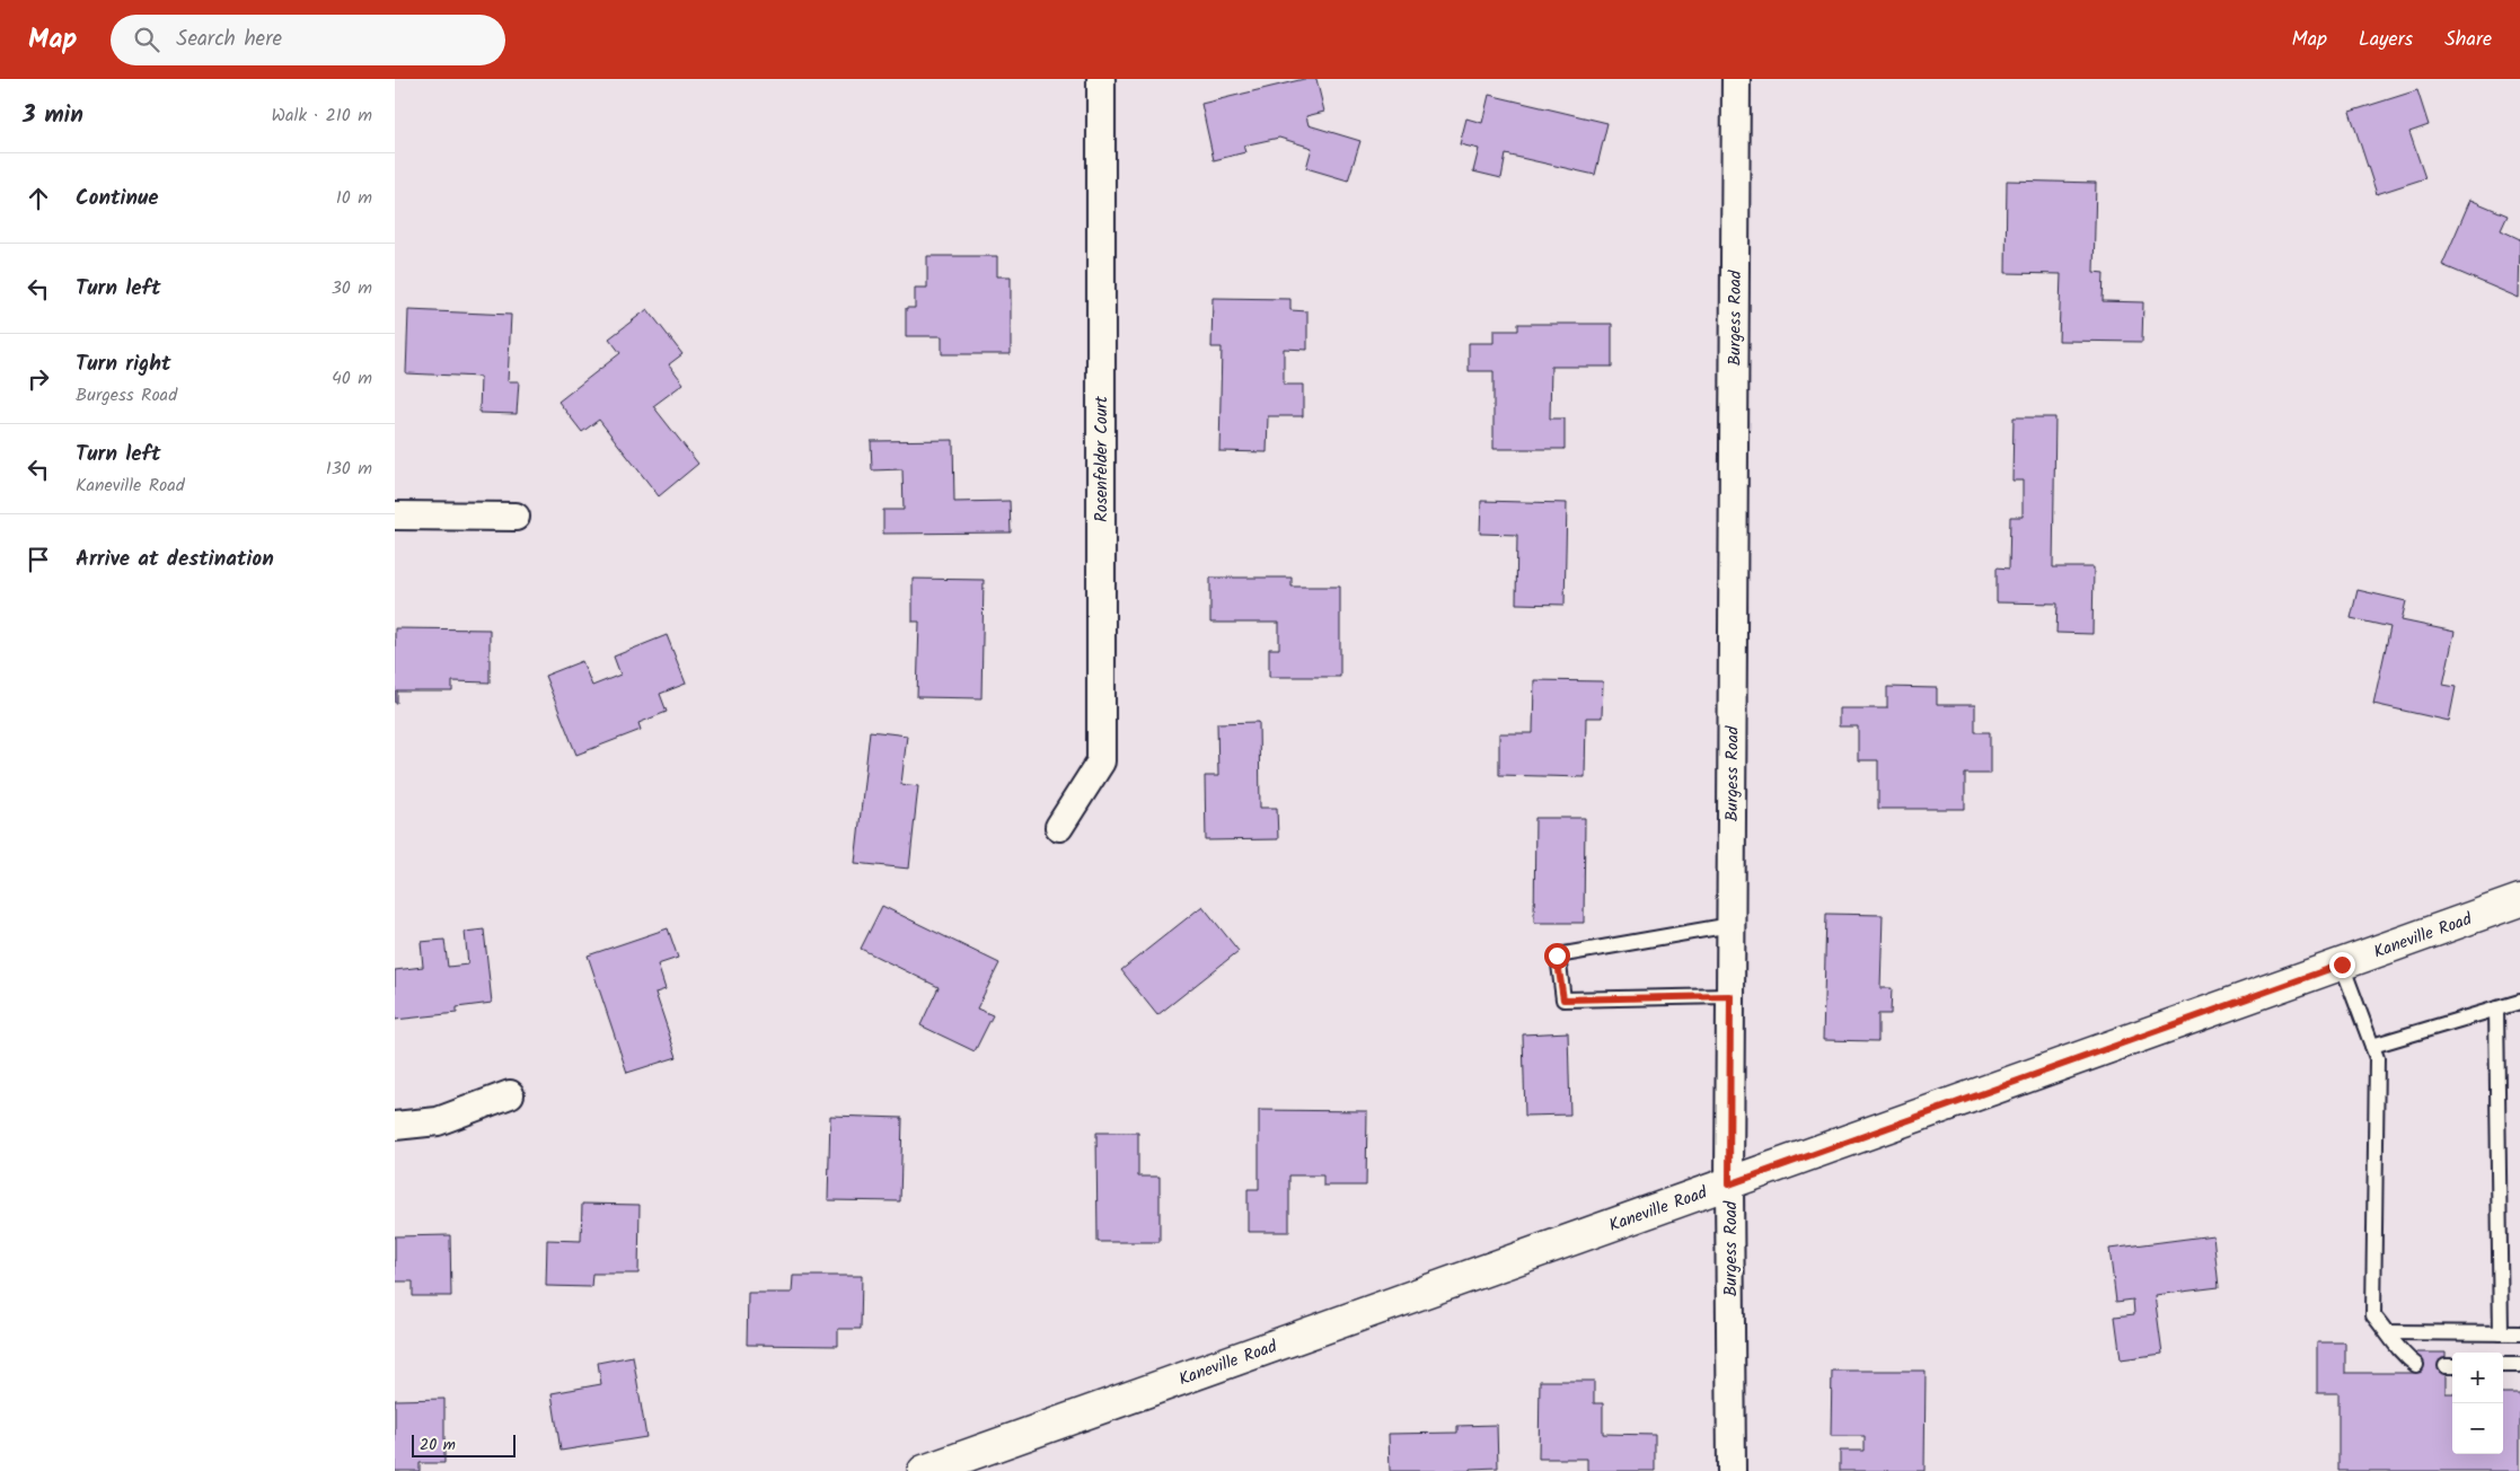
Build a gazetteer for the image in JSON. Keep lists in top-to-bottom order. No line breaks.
{"streets":{"main road":["Kaneville Road"],"street":["Burgess Road","Rosenfelder Court"]},"crossings":[["Burgess Road","Kaneville Road"]],"scale_bar":"20 m","page":{"header":"Map","search":"Search here","nav":["Map","Layers","Share"],"heading":["3 min","Walk · 210 m"],"list":[["Continue","10 m"],["Turn left","30 m"],["Turn right","Burgess Road","40 m"],["Turn left","Kaneville Road","130 m"],"Arrive at destination"],"map_buttons":["+","−"],"scale":"20 m"}}
